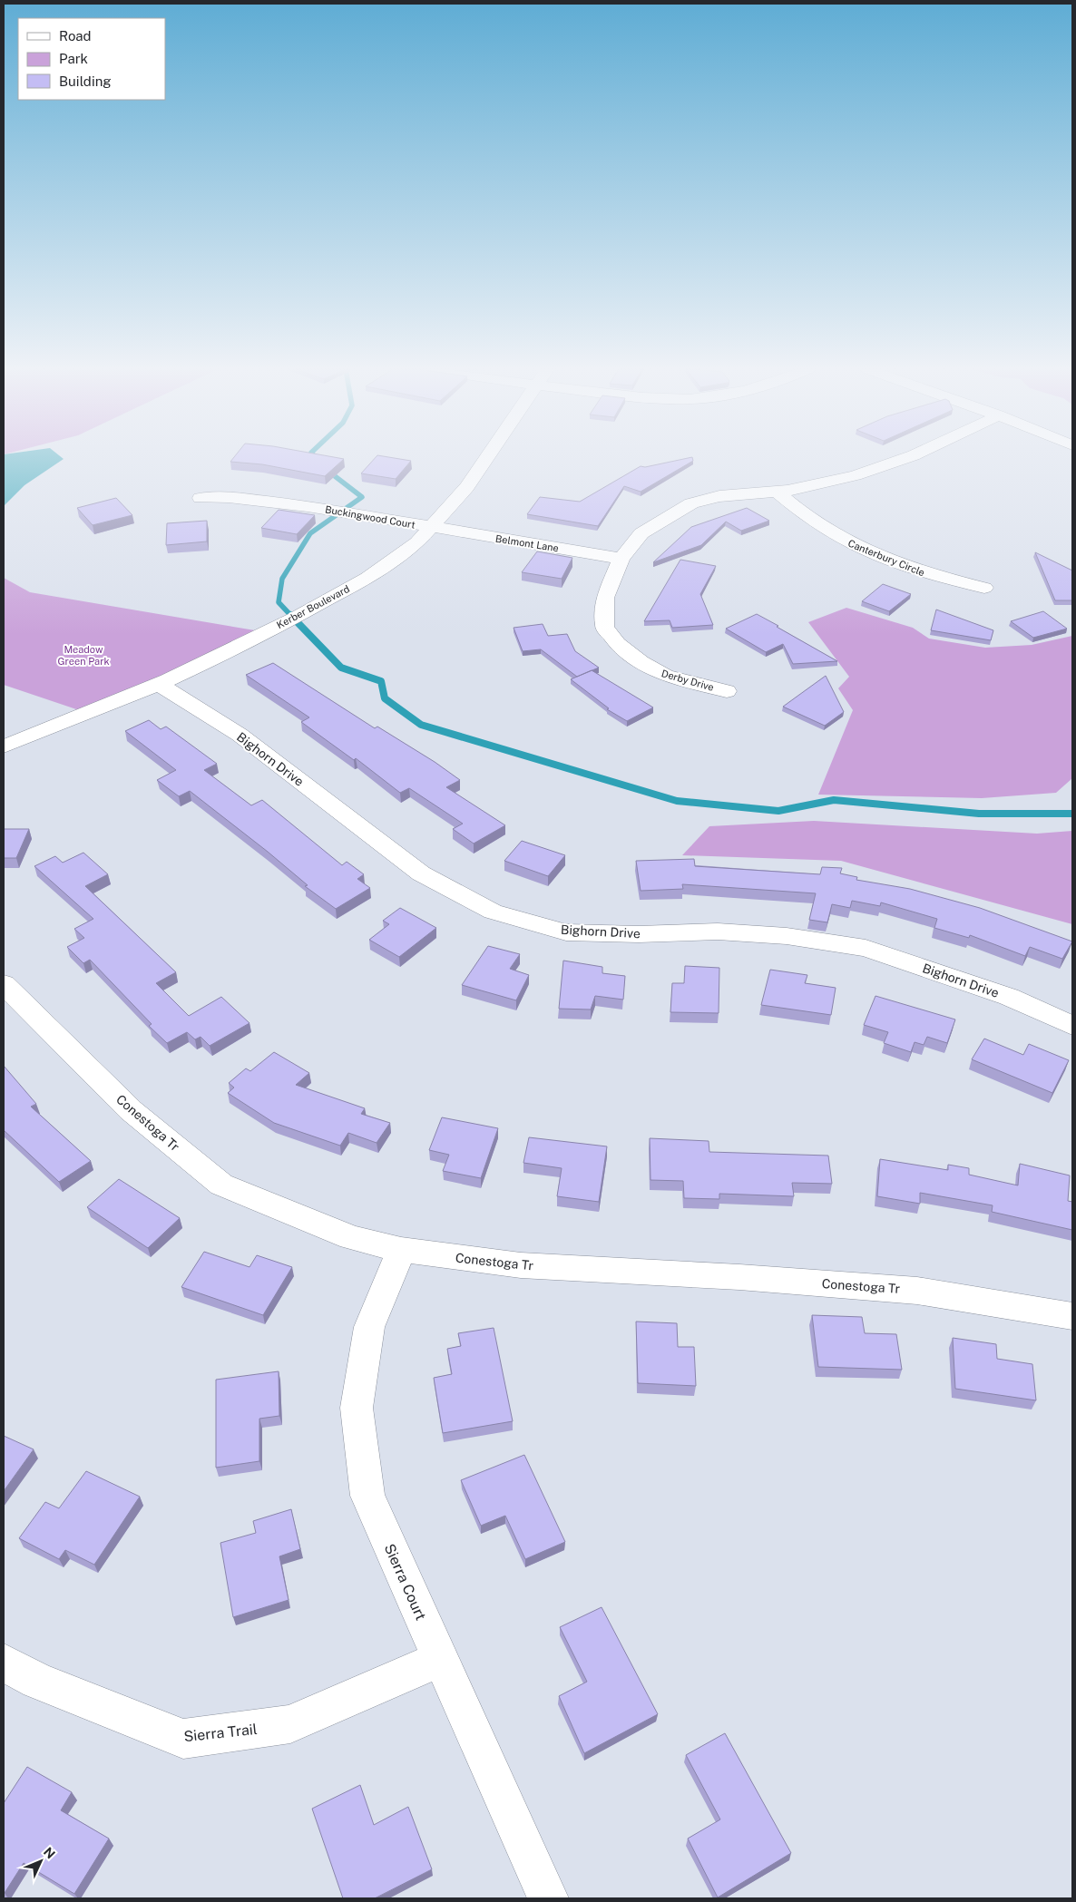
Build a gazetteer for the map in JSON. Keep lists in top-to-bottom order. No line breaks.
{"streets":{"street":["Buckingwood Court","Belmont Lane","Canterbury Circle","Kerber Boulevard","Derby Drive","Bighorn Drive","Conestoga Tr","Sierra Court","Sierra Trail"]},"crossings":[["Buckingwood Court","Belmont Lane"],["Buckingwood Court","Kerber Boulevard"],["Belmont Lane","Kerber Boulevard"],["Belmont Lane","Derby Drive"],["Canterbury Circle","Derby Drive"],["Kerber Boulevard","Bighorn Drive"],["Conestoga Tr","Sierra Court"],["Sierra Court","Sierra Trail"]],"parks":["Meadow Green Park"],"legend":["Road","Park","Building"],"north":"top right"}
